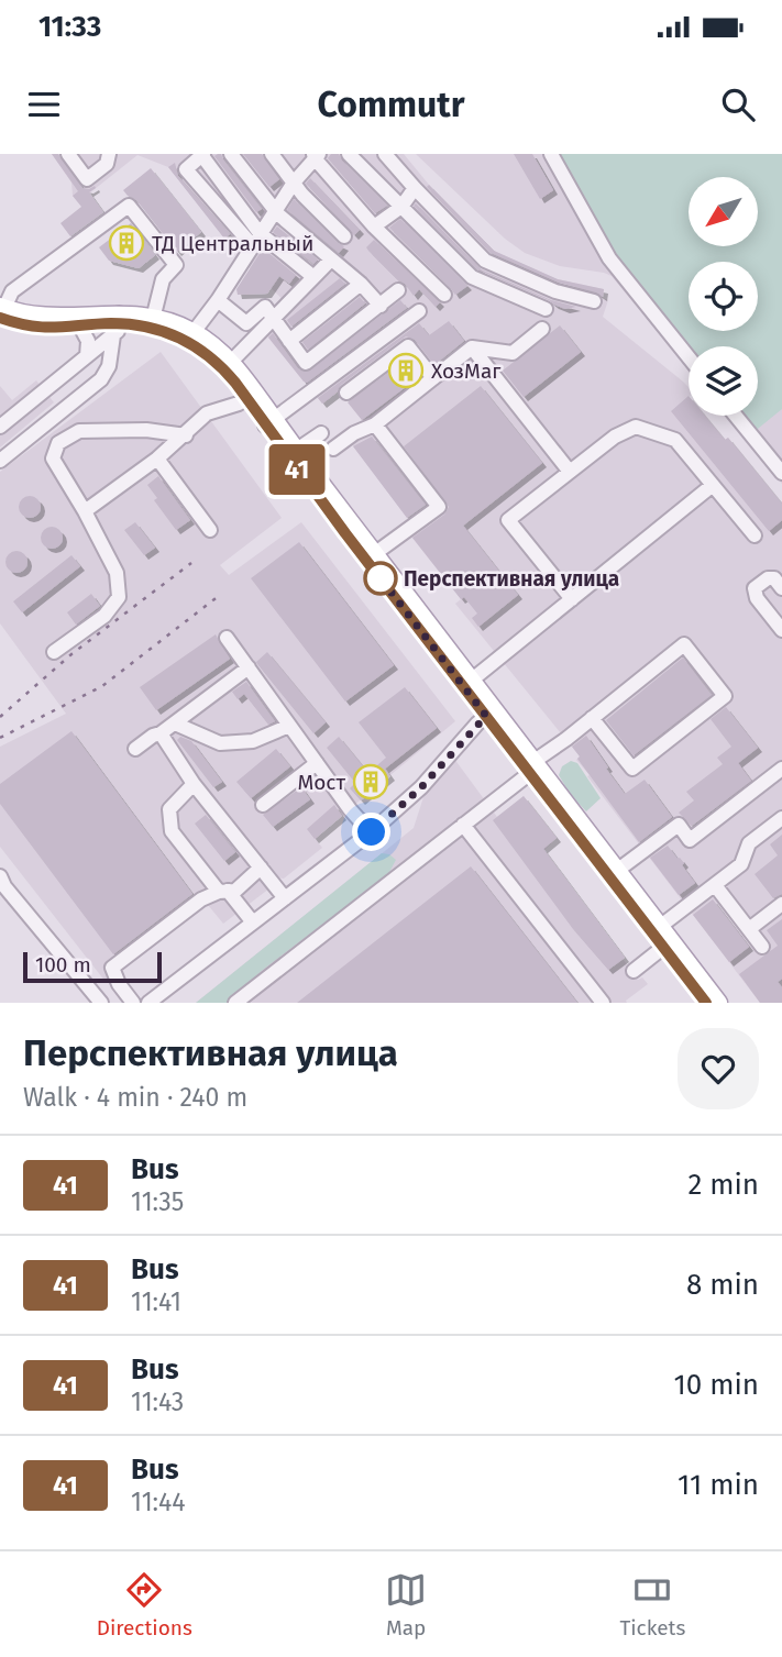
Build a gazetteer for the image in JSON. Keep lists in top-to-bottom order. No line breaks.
{"places":{"building":["ТД Центральный","ХозМаг","Мост"],"other":["Перспективная улица"]},"lines":["bus line 41"],"scale_bar":"100 m","north":"bottom left","page":{"status":"11:33","header":"Commutr","on_map":"41","scale":"100 m","heading":["Перспективная улица","Walk · 4 min · 240 m"],"list":[{"mark":"41","name":"Bus","note":"11:35","value":"2 min"},{"mark":"41","name":"Bus","note":"11:41","value":"8 min"},{"mark":"41","name":"Bus","note":"11:43","value":"10 min"},{"mark":"41","name":"Bus","note":"11:44","value":"11 min"}],"tabs":["Directions","Map","Tickets"]}}
